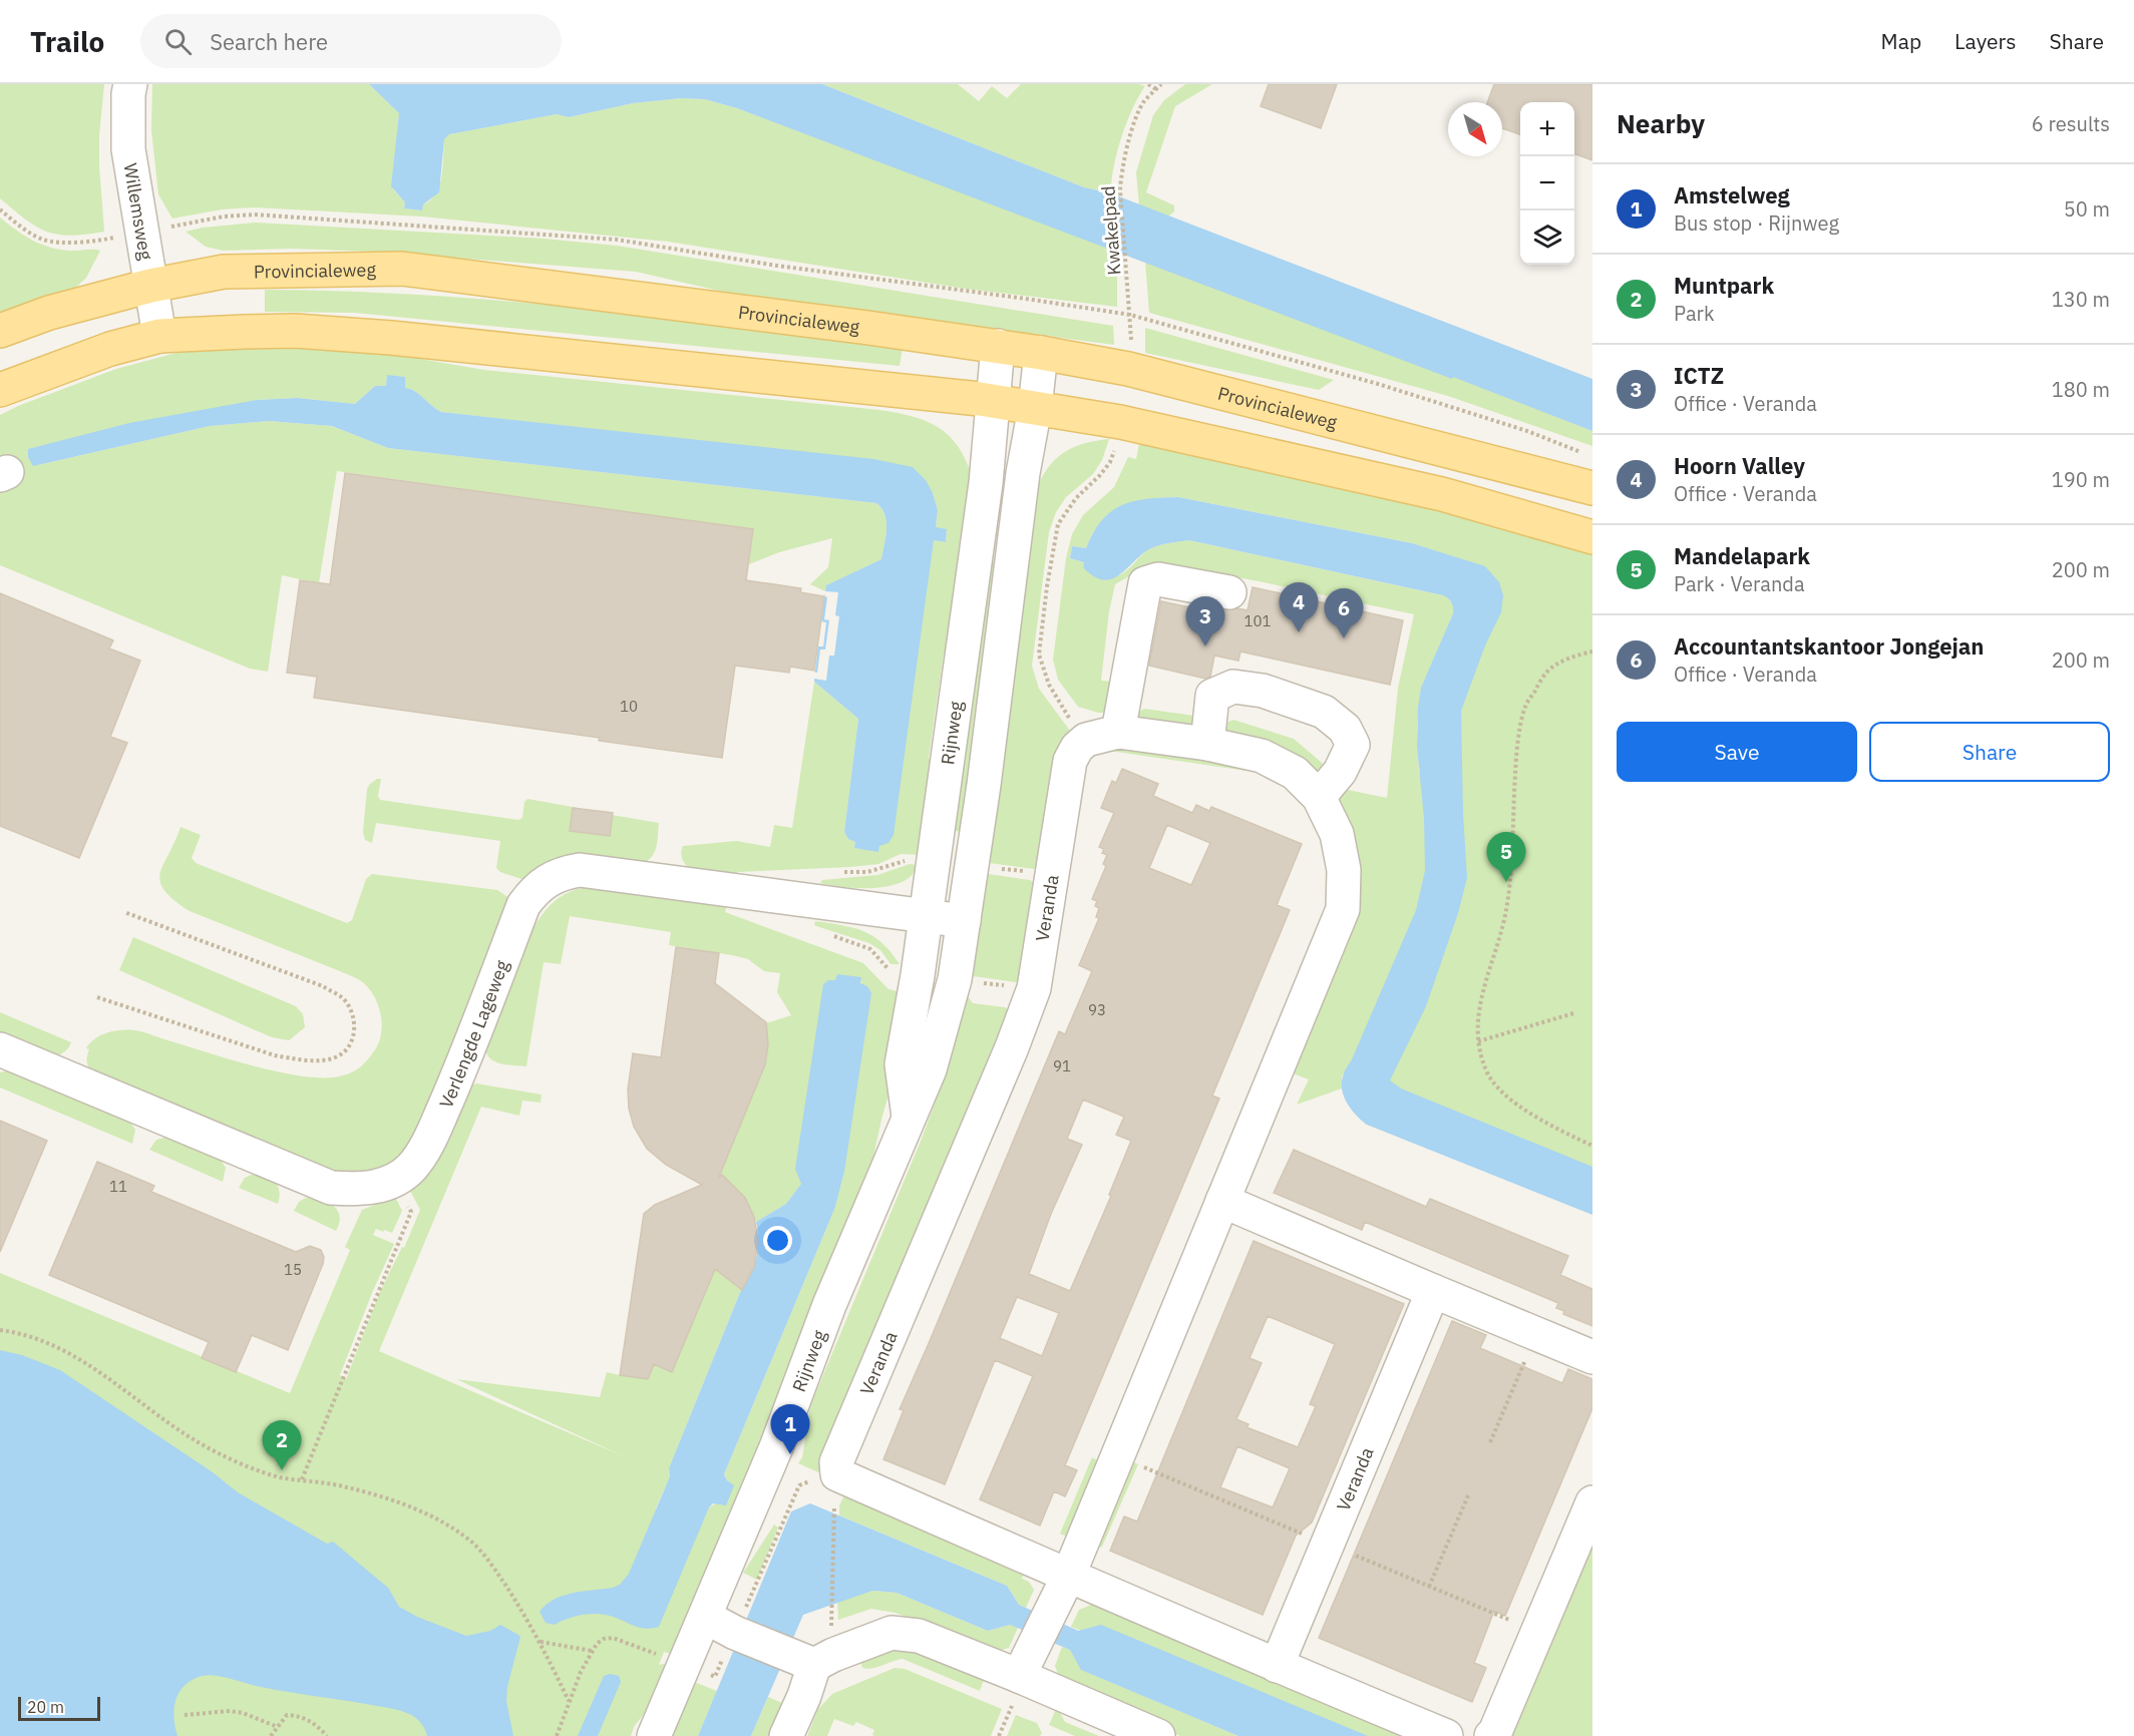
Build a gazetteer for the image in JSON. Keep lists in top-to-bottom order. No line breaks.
{"streets":{"main road":["Provincialeweg"],"street":["Willemsweg","Rijnweg","Veranda","Verlengde Lageweg"],"path":["Kwakelpad"]},"crossings":[["Willemsweg","Provincialeweg"],["Kwakelpad","Provincialeweg"],["Provincialeweg","Rijnweg"],["Rijnweg","Verlengde Lageweg"]],"house_numbers":["101","10","93","91","11","15"],"scale_bar":"20 m","north":"bottom right","page":{"header":"Trailo","search":"Search here","nav":["Map","Layers","Share"],"heading":["Nearby","6 results"],"map_buttons":["+","−"],"list":[{"mark":"1","name":"Amstelweg","note":"Bus stop · Rijnweg","value":"50 m"},{"mark":"2","name":"Muntpark","note":"Park","value":"130 m"},{"mark":"3","name":"ICTZ","note":"Office · Veranda","value":"180 m"},{"mark":"4","name":"Hoorn Valley","note":"Office · Veranda","value":"190 m"},{"mark":"5","name":"Mandelapark","note":"Park · Veranda","value":"200 m"},{"mark":"6","name":"Accountantskantoor Jongejan","note":"Office · Veranda","value":"200 m"}],"pins":["4","6","3","5","1","2"],"buttons":["Save","Share"],"scale":"20 m"}}
